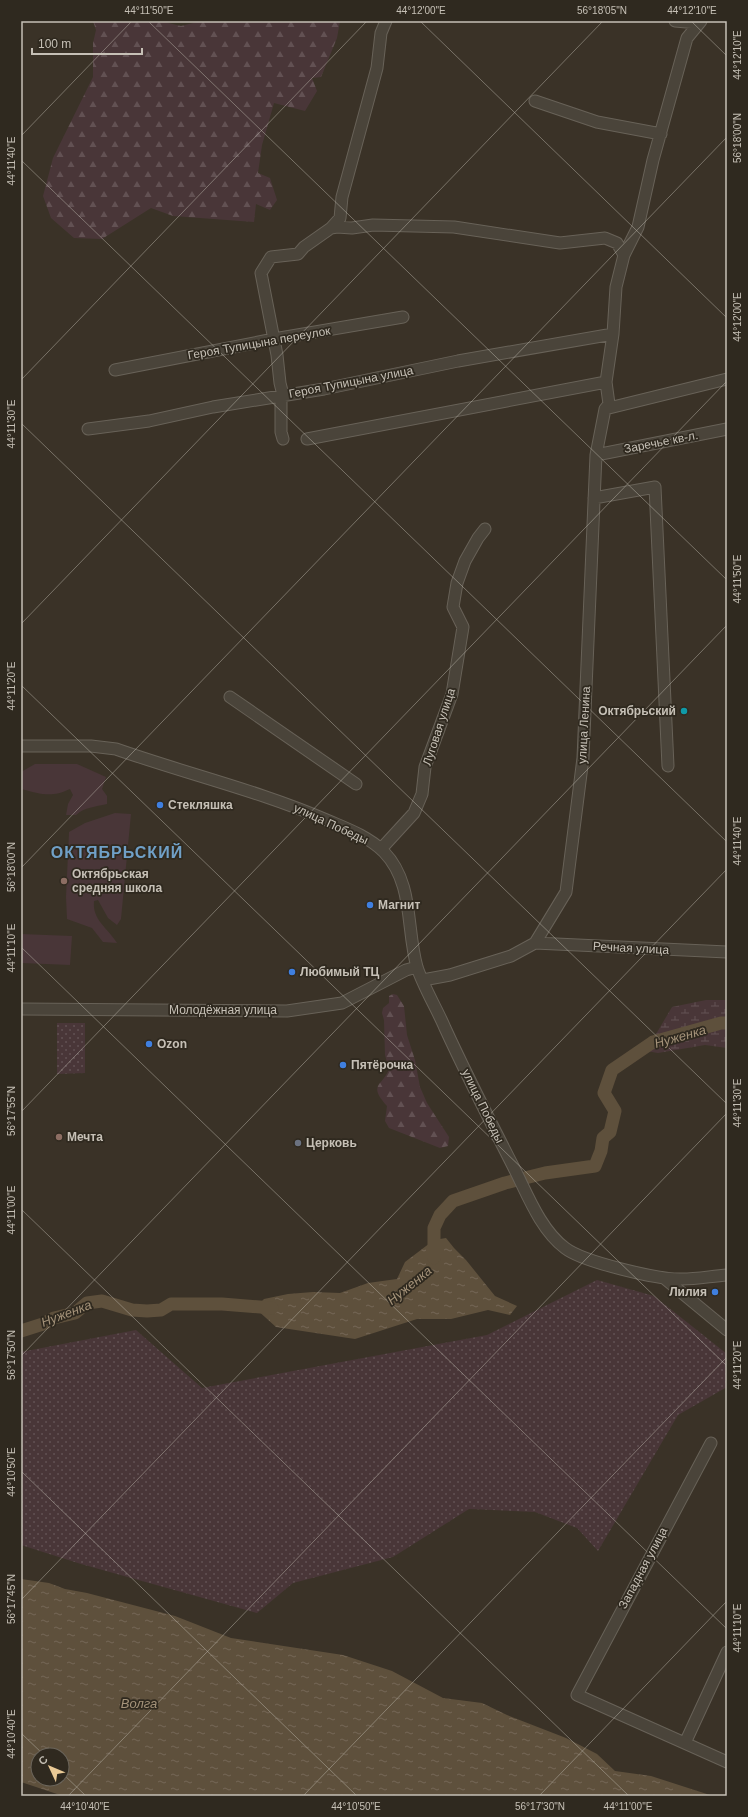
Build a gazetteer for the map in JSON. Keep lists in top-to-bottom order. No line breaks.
{"streets":{"street":["Героя Тупицына переулок","Героя Тупицына улица","Заречье кв-л.","улица Ленина","Луговая улица","улица Победы","Речная улица","Молодёжная улица","Западная улица"]},"crossings":[["Героя Тупицына улица","улица Ленина"],["Заречье кв-л.","улица Ленина"],["улица Ленина","Речная улица"],["Луговая улица","улица Победы"],["улица Победы","Молодёжная улица"]],"districts":["ОКТЯБРЬСКИЙ"],"water":["Нуженка","Волга"],"places":["Октябрьский","Стекляшка","Октябрьская средняя школа","Магнит","Любимый ТЦ","Ozon","Пятёрочка","Мечта","Церковь","Лилия"],"scale_bar":"100 m","north":"top left","coordinates":["44°11'50\"E","44°12'00\"E","56°18'05\"N","44°12'10\"E","56°18'00\"N","44°11'40\"E","44°11'30\"E","44°11'20\"E","44°11'10\"E","56°17'55\"N","44°11'00\"E","56°17'50\"N","44°10'50\"E","56°17'45\"N","44°10'40\"E","56°17'30\"N"]}
